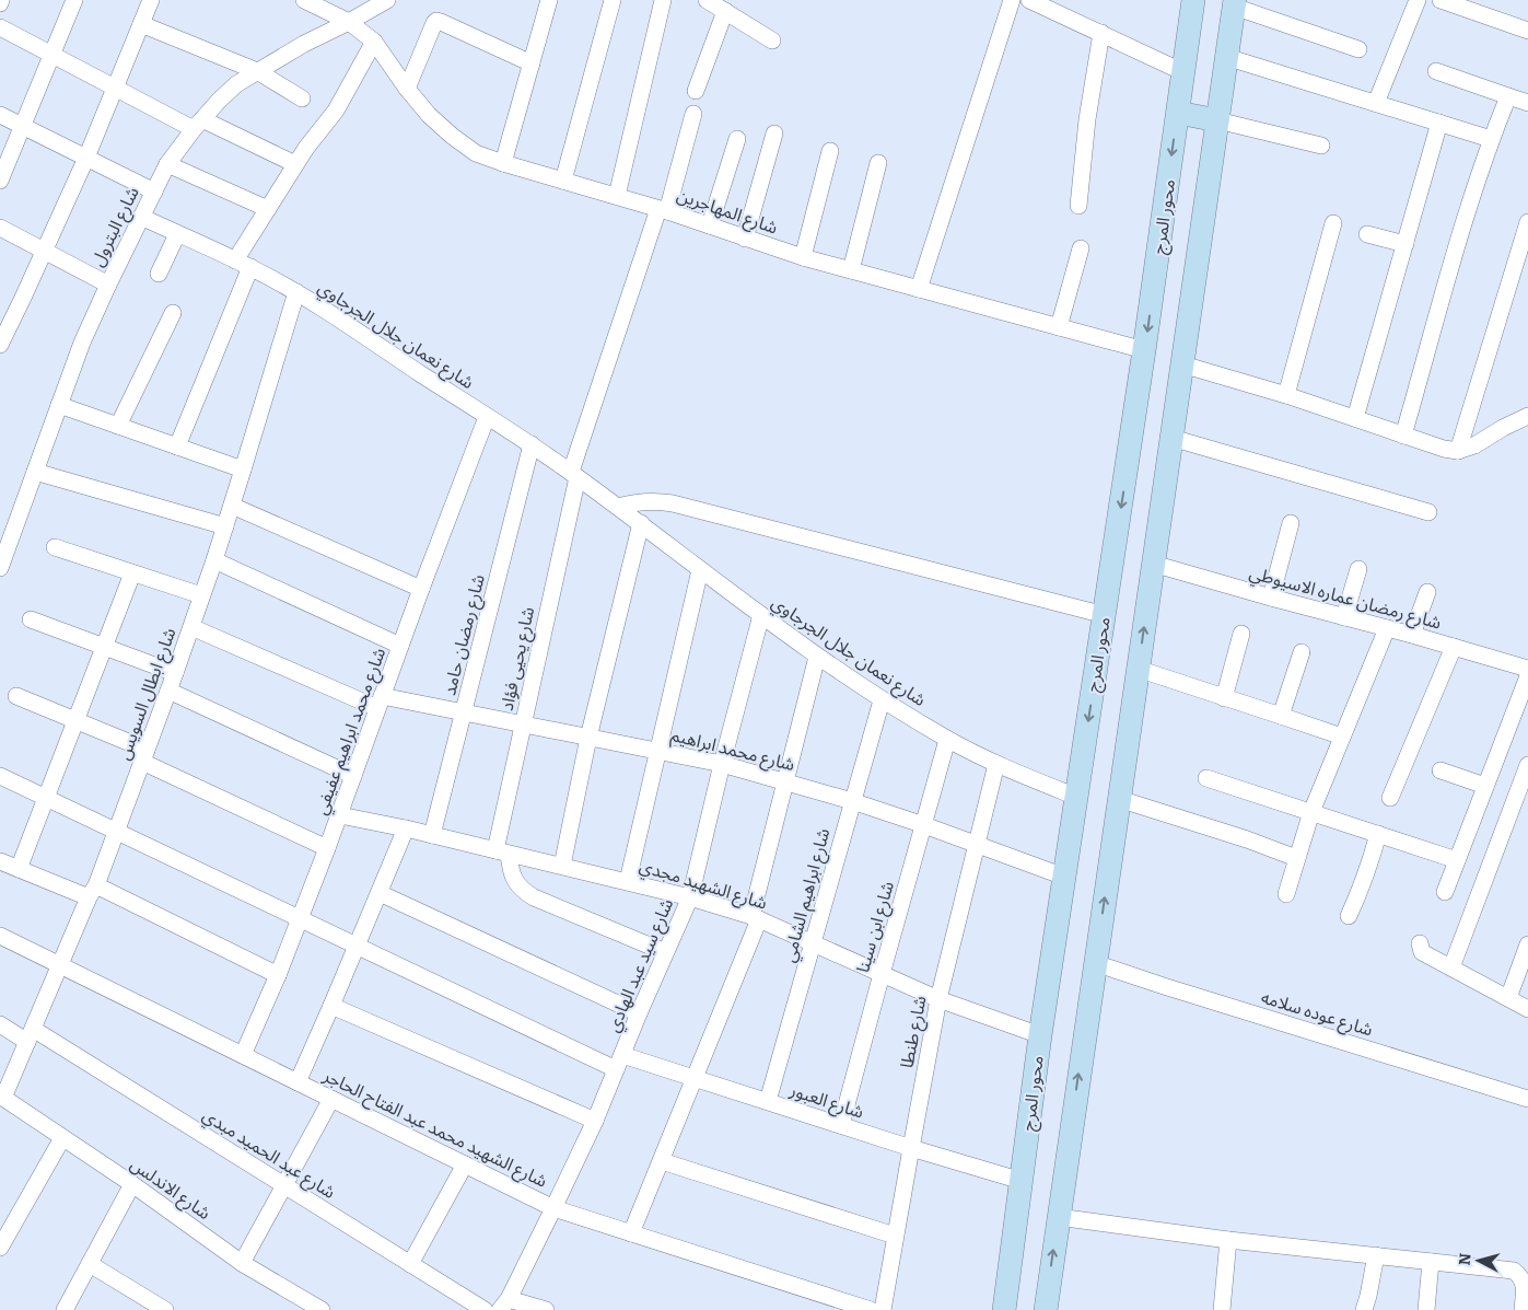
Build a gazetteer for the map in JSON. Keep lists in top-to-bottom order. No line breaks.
{"streets":{"main road":["محور المرج"],"street":["شارع المهاجرين","شارع البترول","شارع نعمان جلال الجرجاوي","شارع رمضان عماره الاسيوطي","شارع رمضان حامد","شارع يحيى فؤاد","شارع ابطال السويس","شارع محمد ابراهيم عفيفي","شارع محمد ابراهيم","شارع الشهيد مجدي","شارع ابراهيم الشامي","شارع ابن سينا","شارع سيد عبد الهادي","شارع عوده سلامه","شارع طنطا","شارع العبور","شارع الشهيد محمد عبد الفتاح الحاجر","شارع عبد الحميد مبدي","شارع الاندلس"]},"crossings":[["شارع المهاجرين","محور المرج"],["شارع المهاجرين","شارع البترول"],["شارع المهاجرين","شارع يحيى فؤاد"],["محور المرج","شارع نعمان جلال الجرجاوي"],["محور المرج","شارع محمد ابراهيم"],["محور المرج","شارع الشهيد مجدي"],["محور المرج","شارع العبور"],["شارع البترول","شارع نعمان جلال الجرجاوي"],["شارع نعمان جلال الجرجاوي","شارع رمضان حامد"],["شارع نعمان جلال الجرجاوي","شارع يحيى فؤاد"],["شارع نعمان جلال الجرجاوي","شارع ابطال السويس"],["شارع نعمان جلال الجرجاوي","شارع محمد ابراهيم عفيفي"],["شارع نعمان جلال الجرجاوي","شارع ابراهيم الشامي"],["شارع نعمان جلال الجرجاوي","شارع ابن سينا"],["شارع نعمان جلال الجرجاوي","شارع سيد عبد الهادي"],["شارع نعمان جلال الجرجاوي","شارع طنطا"],["شارع رمضان حامد","شارع محمد ابراهيم"],["شارع رمضان حامد","شارع الشهيد مجدي"],["شارع يحيى فؤاد","شارع محمد ابراهيم"],["شارع يحيى فؤاد","شارع الشهيد مجدي"],["شارع ابطال السويس","شارع محمد ابراهيم"],["شارع ابطال السويس","شارع العبور"],["شارع ابطال السويس","شارع الشهيد محمد عبد الفتاح الحاجر"],["شارع ابطال السويس","شارع عبد الحميد مبدي"],["شارع ابطال السويس","شارع الاندلس"],["شارع محمد ابراهيم عفيفي","شارع محمد ابراهيم"],["شارع محمد ابراهيم عفيفي","شارع الشهيد مجدي"],["شارع محمد ابراهيم عفيفي","شارع العبور"],["شارع محمد ابراهيم عفيفي","شارع الشهيد محمد عبد الفتاح الحاجر"],["شارع محمد ابراهيم","شارع ابراهيم الشامي"],["شارع محمد ابراهيم","شارع ابن سينا"],["شارع محمد ابراهيم","شارع سيد عبد الهادي"],["شارع محمد ابراهيم","شارع طنطا"],["شارع الشهيد مجدي","شارع ابراهيم الشامي"],["شارع الشهيد مجدي","شارع ابن سينا"],["شارع الشهيد مجدي","شارع سيد عبد الهادي"],["شارع الشهيد مجدي","شارع طنطا"],["شارع ابراهيم الشامي","شارع العبور"],["شارع ابن سينا","شارع العبور"],["شارع سيد عبد الهادي","شارع العبور"],["شارع سيد عبد الهادي","شارع الشهيد محمد عبد الفتاح الحاجر"],["شارع طنطا","شارع العبور"],["شارع طنطا","شارع الشهيد محمد عبد الفتاح الحاجر"]],"north":"left"}
